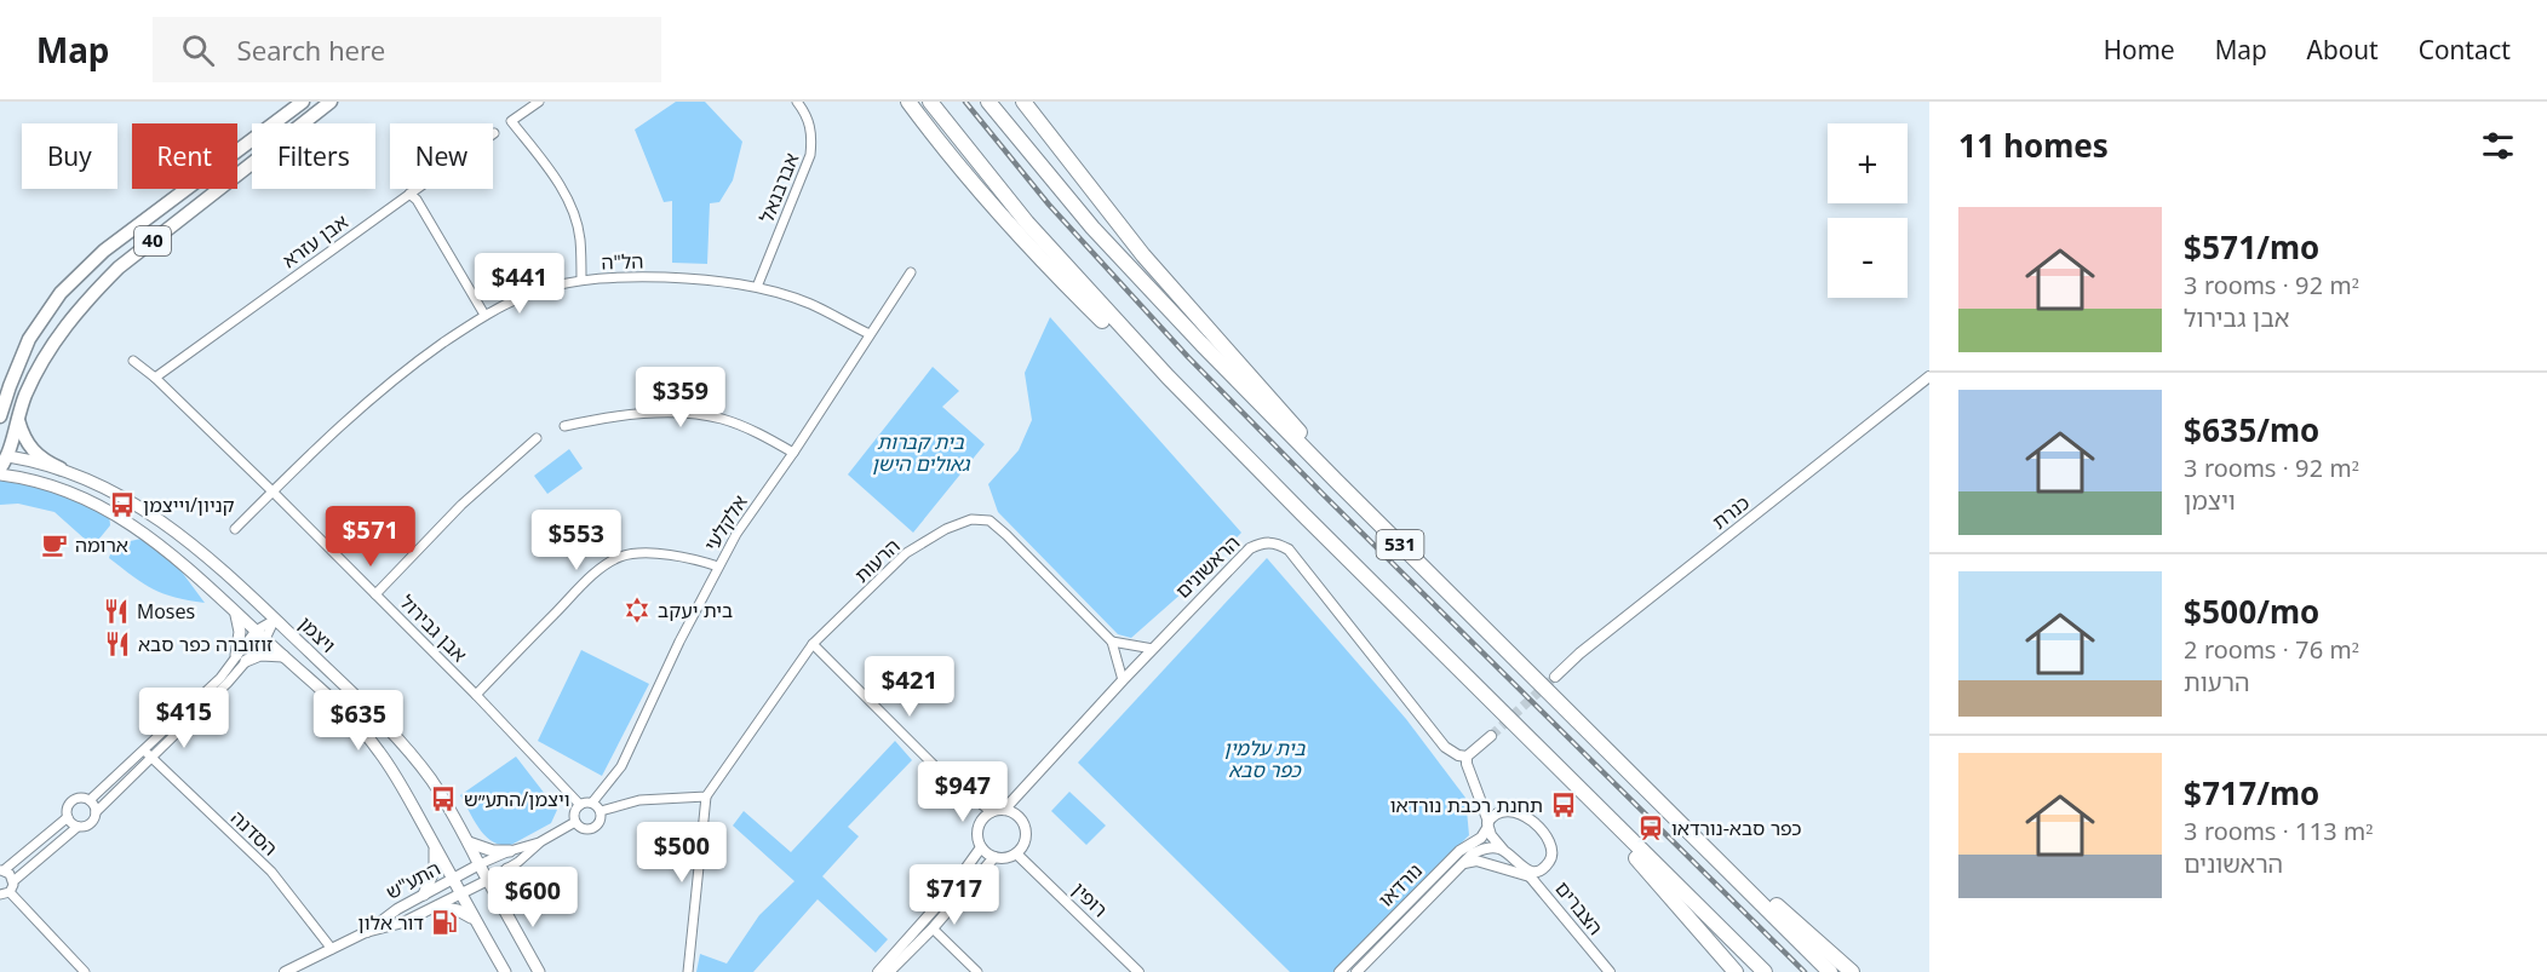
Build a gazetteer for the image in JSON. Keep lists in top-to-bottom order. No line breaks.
{"streets":{"highway":["40","531"],"main road":["ויצמן"],"street":["אברבנאל","אבן עזרא","הל\"ה","כנרת","אלקלעי","הרעות","הראשונים","אבן גבירול","הסדנה","התע\"ש","נורדאו","רופין","הצברים"]},"crossings":[["אברבנאל","הל\"ה"],["40","ויצמן"],["אבן עזרא","אבן גבירול"],["הל\"ה","אלקלעי"],["הל\"ה","אבן גבירול"],["אלקלעי","אבן גבירול"],["הרעות","הראשונים"],["הראשונים","רופין"],["ויצמן","התע\"ש"],["הסדנה","התע\"ש"],["נורדאו","הצברים"]],"parks":["בית קברות גאולים הישן","בית עלמין כפר סבא"],"places":{"bus stop":["קניון/וייצמן","ויצמן/התע״ש","תחנת רכבת נורדאו"],"cafe":["ארומה"],"synagogue":["בית יעקב"],"restaurant":["Moses","זוזוברה כפר סבא"],"station":["כפר סבא-נורדאו"],"fuel station":["דור אלון"]},"page":{"header":"Map","search":"Search here","nav":["Home","Map","About","Contact"],"heading":"11 homes","map_buttons":["+","−"],"chip":["Buy","Rent","Filters","New"],"list":[{"name":"$571/mo","note":"3 rooms · 92 m² · אבן גבירול"},{"name":"$635/mo","note":"3 rooms · 92 m² · ויצמן"},{"name":"$500/mo","note":"2 rooms · 76 m² · הרעות"},{"name":"$717/mo","note":"3 rooms · 113 m² · הראשונים"}],"price":["$441","$359","$571","$553","$421","$415","$635","$947","$500","$717","$600"]}}
